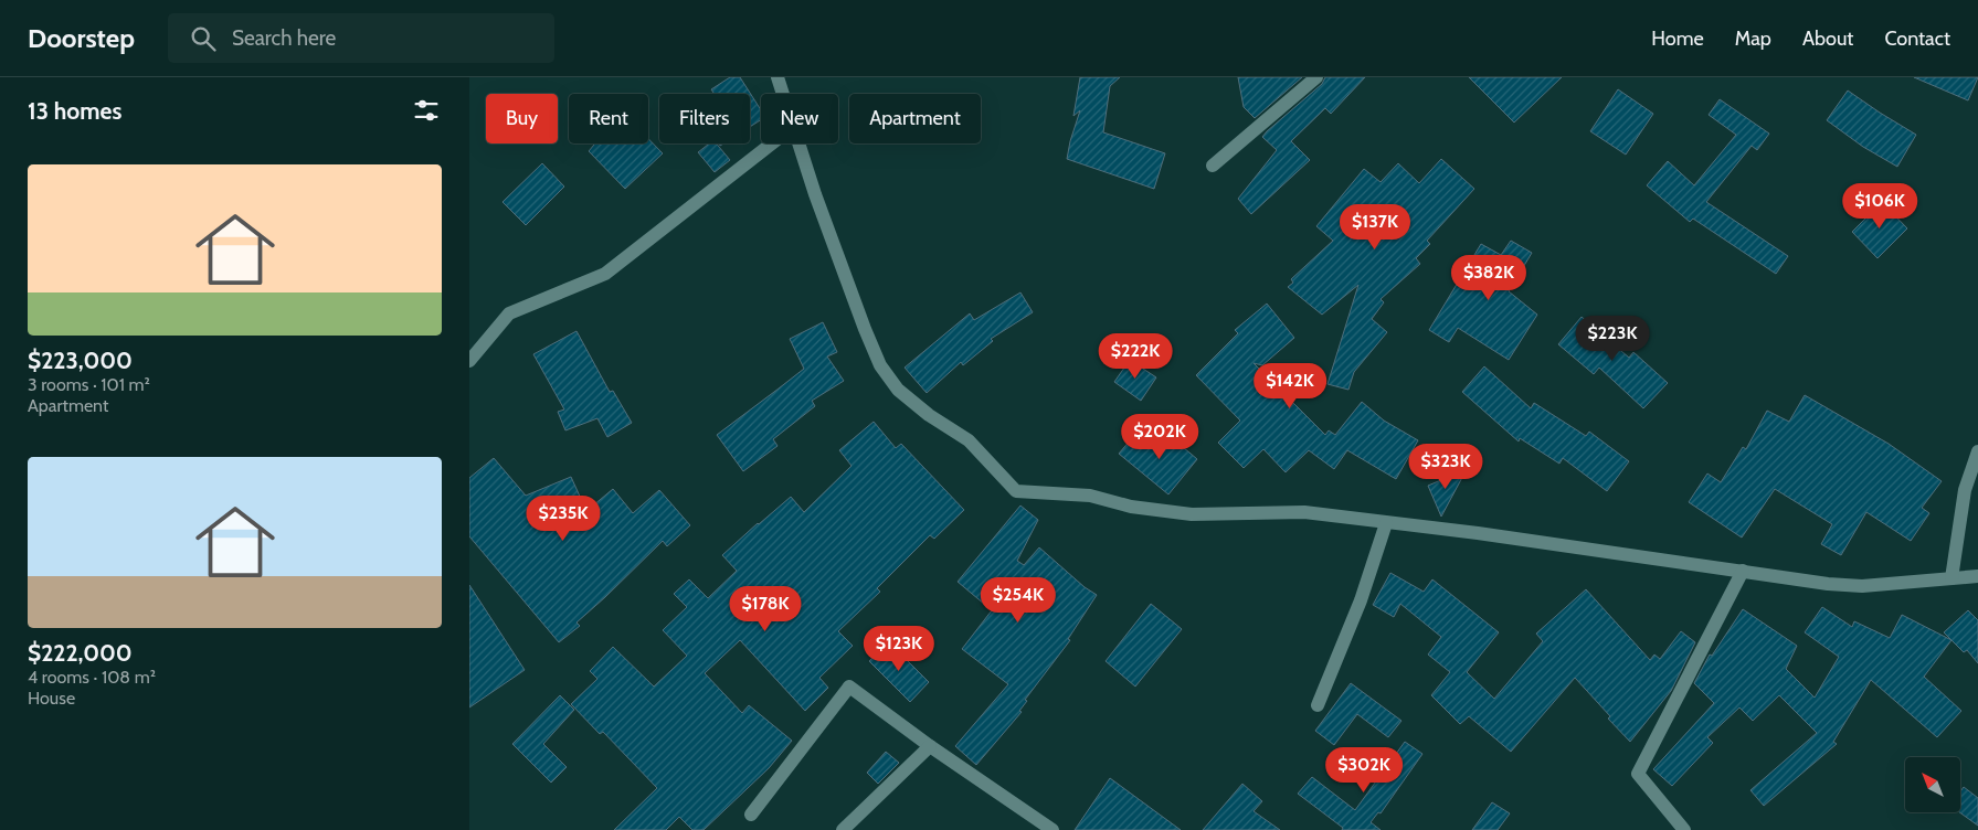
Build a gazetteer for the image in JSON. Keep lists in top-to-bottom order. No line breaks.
{"north":"top left","page":{"header":"Doorstep","search":"Search here","nav":["Home","Map","About","Contact"],"heading":"13 homes","chip":["Buy","Rent","Filters","New","Apartment"],"list":[{"name":"$223,000","note":"3 rooms · 101 m² · Apartment"},{"name":"$222,000","note":"4 rooms · 108 m² · House"}],"price":["$106K","$137K","$382K","$223K","$222K","$142K","$202K","$323K","$235K","$254K","$178K","$123K","$302K"]}}
